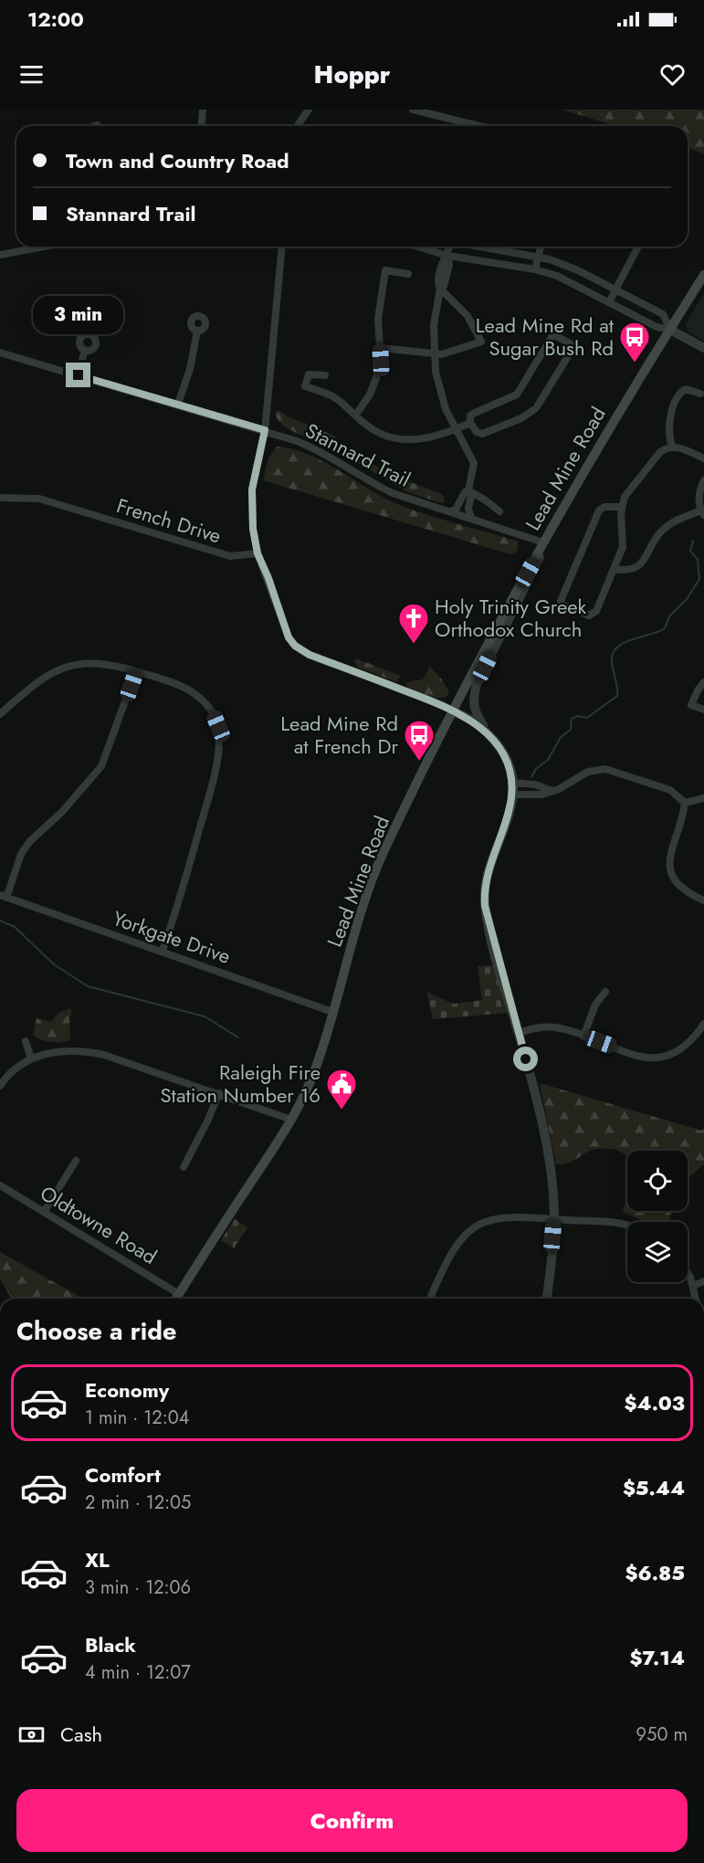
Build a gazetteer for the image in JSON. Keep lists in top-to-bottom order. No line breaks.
{"streets":{"main road":["Lead Mine Road"],"street":["Stannard Trail","French Drive","Yorkgate Drive","Oldtowne Road"]},"crossings":[["Stannard Trail","Lead Mine Road"],["Lead Mine Road","Yorkgate Drive"],["Lead Mine Road","Oldtowne Road"]],"places":{"bus stop":["Lead Mine Rd at Sugar Bush Rd","Lead Mine Rd at French Dr"],"church":["Holy Trinity Greek Orthodox Church"],"public building":["Raleigh Fire Station Number 16"]},"page":{"status":"12:00","header":"Hoppr","banner":["Town and Country Road","Stannard Trail"],"bubble":"3 min","heading":"Choose a ride","list":[{"name":"Economy","note":"1 min · 12:04","value":"$4.03"},{"name":"Comfort","note":"2 min · 12:05","value":"$5.44"},{"name":"XL","note":"3 min · 12:06","value":"$6.85"},{"name":"Black","note":"4 min · 12:07","value":"$7.14"}],"pay":["Cash","950 m"],"buttons":"Confirm"}}
